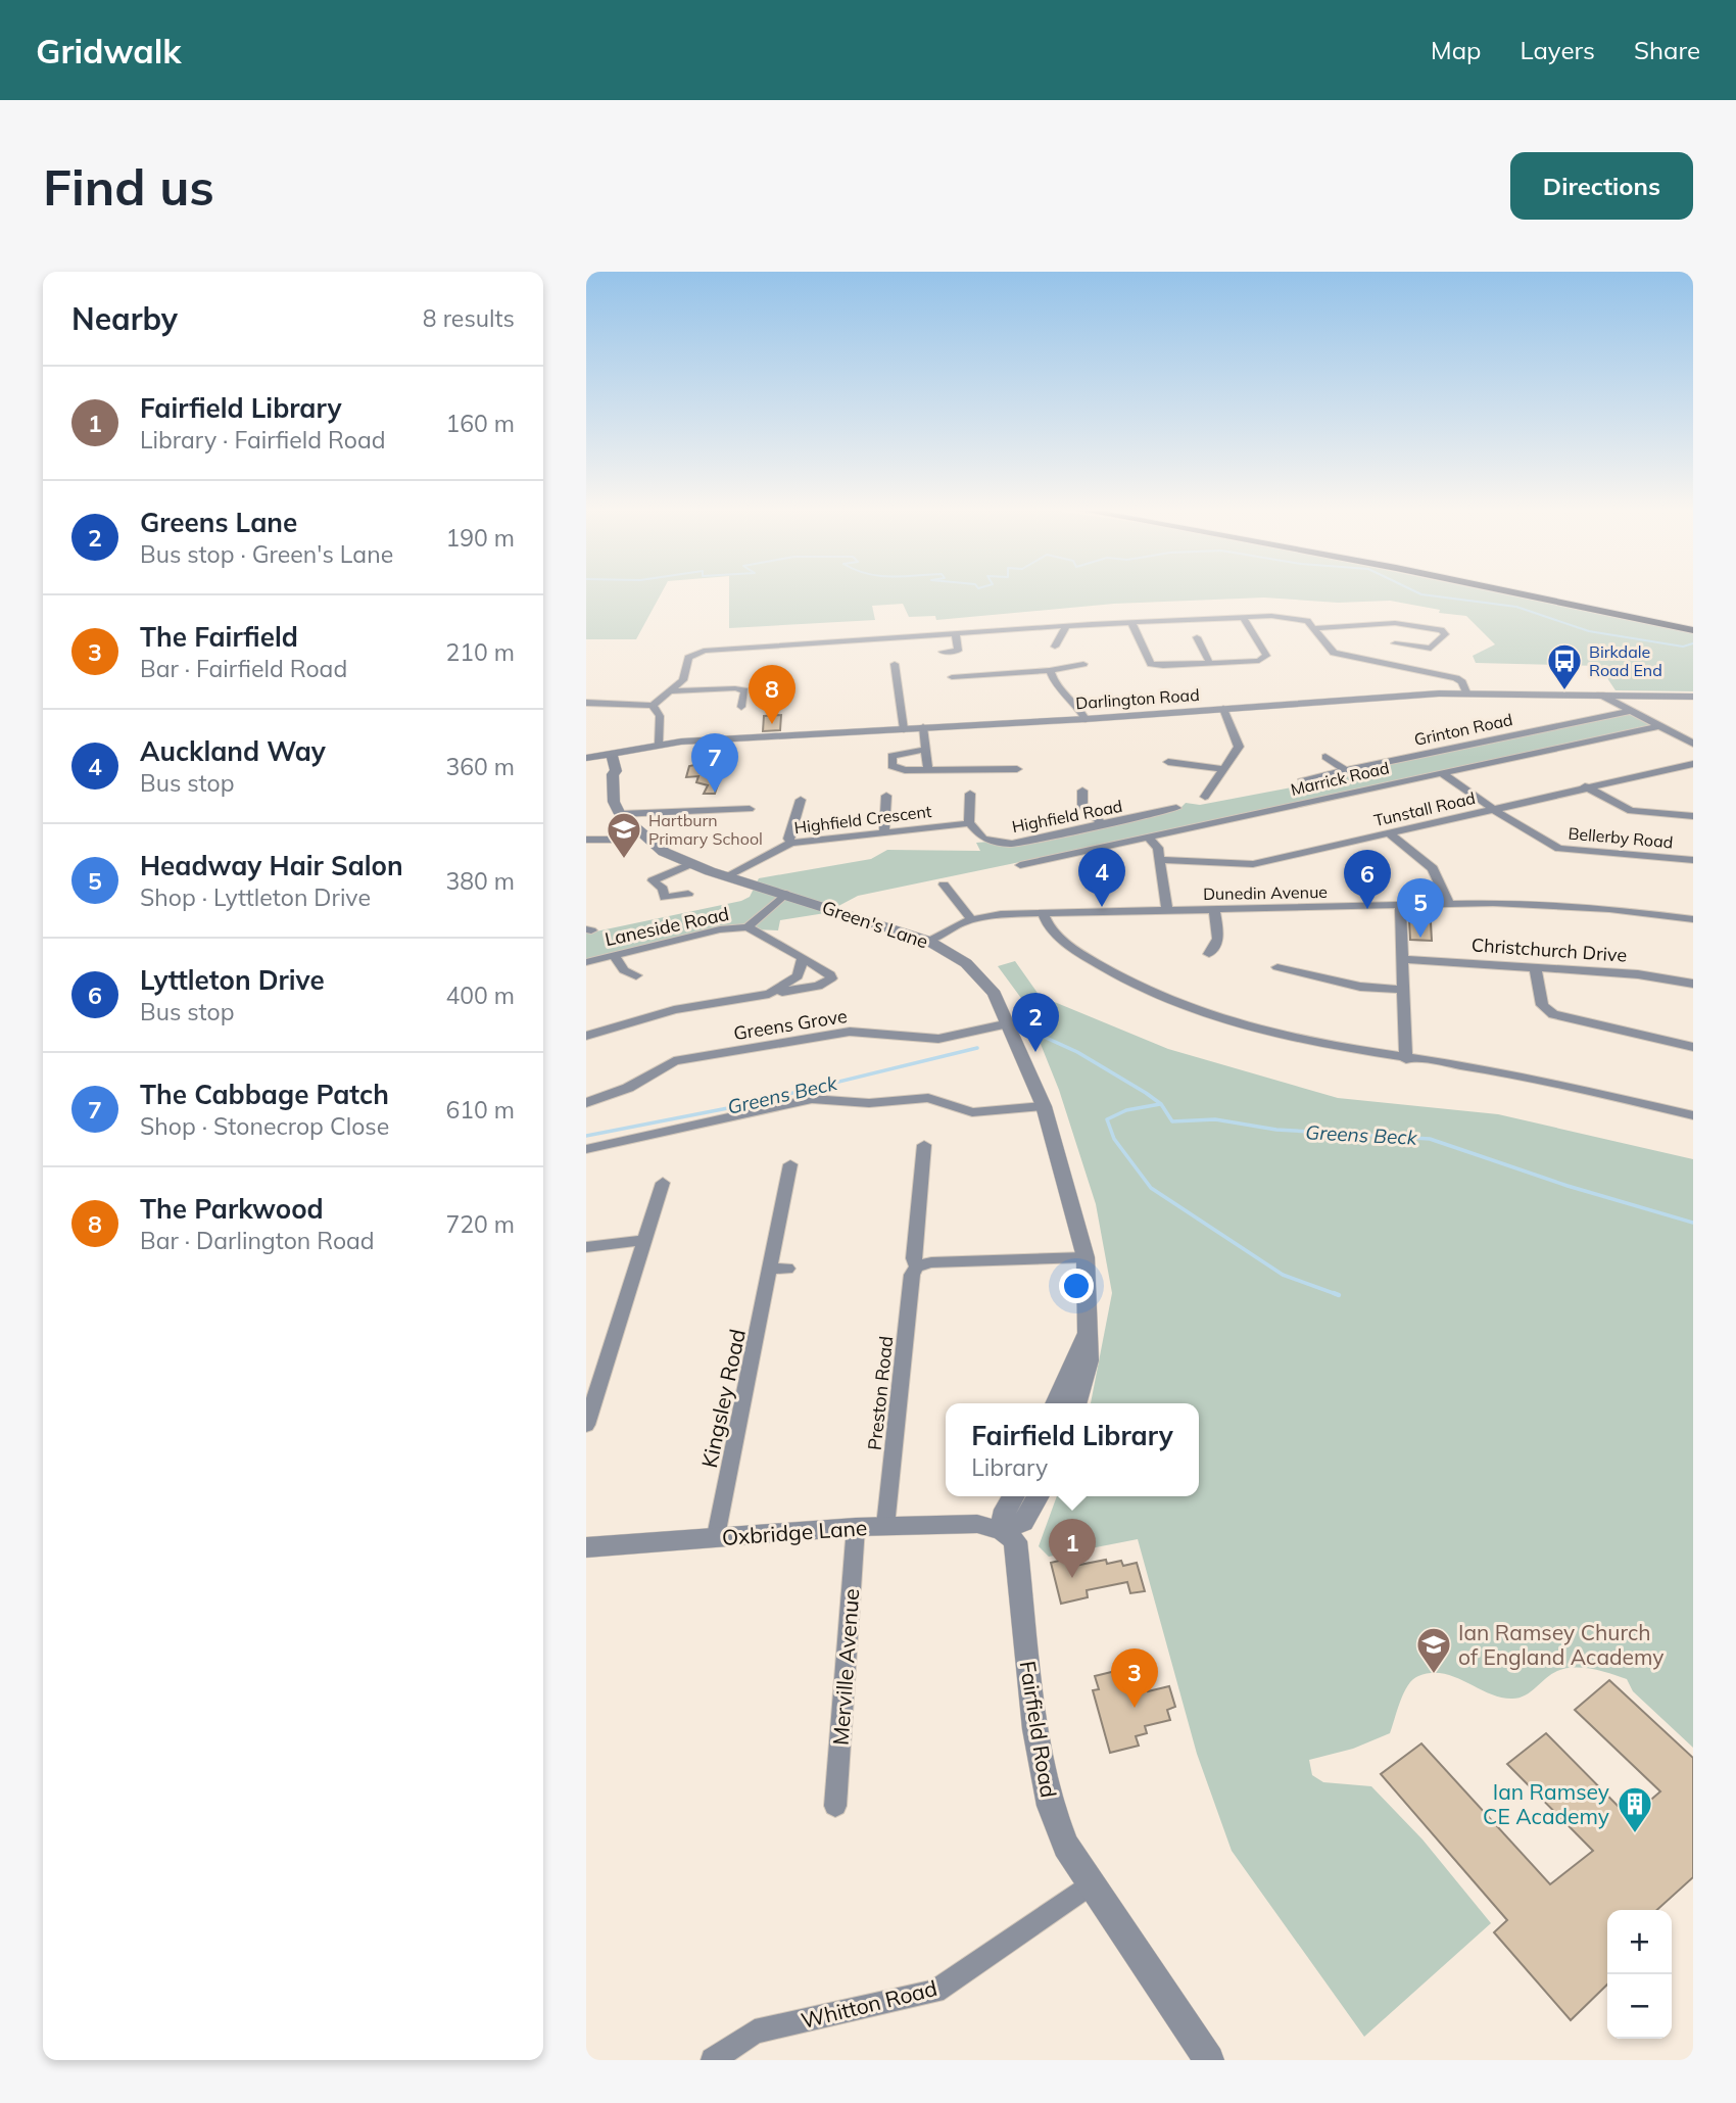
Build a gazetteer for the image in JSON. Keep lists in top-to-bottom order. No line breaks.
{"streets":{"street":["Darlington Road","Grinton Road","Marrick Road","Tunstall Road","Highfield Road","Highfield Crescent","Bellerby Road","Dunedin Avenue","Green's Lane","Laneside Road","Christchurch Drive","Greens Grove","Preston Road","Kingsley Road","Oxbridge Lane","Merville Avenue","Fairfield Road","Whitton Road"]},"crossings":[["Marrick Road","Bellerby Road"],["Tunstall Road","Bellerby Road"],["Highfield Road","Highfield Crescent"],["Highfield Crescent","Green's Lane"],["Dunedin Avenue","Green's Lane"],["Green's Lane","Laneside Road"],["Green's Lane","Greens Grove"],["Preston Road","Oxbridge Lane"],["Kingsley Road","Oxbridge Lane"],["Oxbridge Lane","Merville Avenue"],["Oxbridge Lane","Fairfield Road"],["Fairfield Road","Whitton Road"]],"water":["Greens Beck"],"places":{"bus stop":["Birkdale Road End"],"school or university":["Hartburn Primary School","Ian Ramsey Church of England Academy"],"building":["Ian Ramsey CE Academy"]},"page":{"header":"Gridwalk","nav":["Map","Layers","Share"],"buttons":"Directions","title":"Find us","heading":["Nearby","8 results"],"list":[{"mark":"1","name":"Fairfield Library","note":"Library · Fairfield Road","value":"160 m"},{"mark":"2","name":"Greens Lane","note":"Bus stop · Green's Lane","value":"190 m"},{"mark":"3","name":"The Fairfield","note":"Bar · Fairfield Road","value":"210 m"},{"mark":"4","name":"Auckland Way","note":"Bus stop","value":"360 m"},{"mark":"5","name":"Headway Hair Salon","note":"Shop · Lyttleton Drive","value":"380 m"},{"mark":"6","name":"Lyttleton Drive","note":"Bus stop","value":"400 m"},{"mark":"7","name":"The Cabbage Patch","note":"Shop · Stonecrop Close","value":"610 m"},{"mark":"8","name":"The Parkwood","note":"Bar · Darlington Road","value":"720 m"}],"pins":["8","7","4","6","5","2","1","3"],"popup":["Fairfield Library","Library"],"map_buttons":["+","−"]}}
